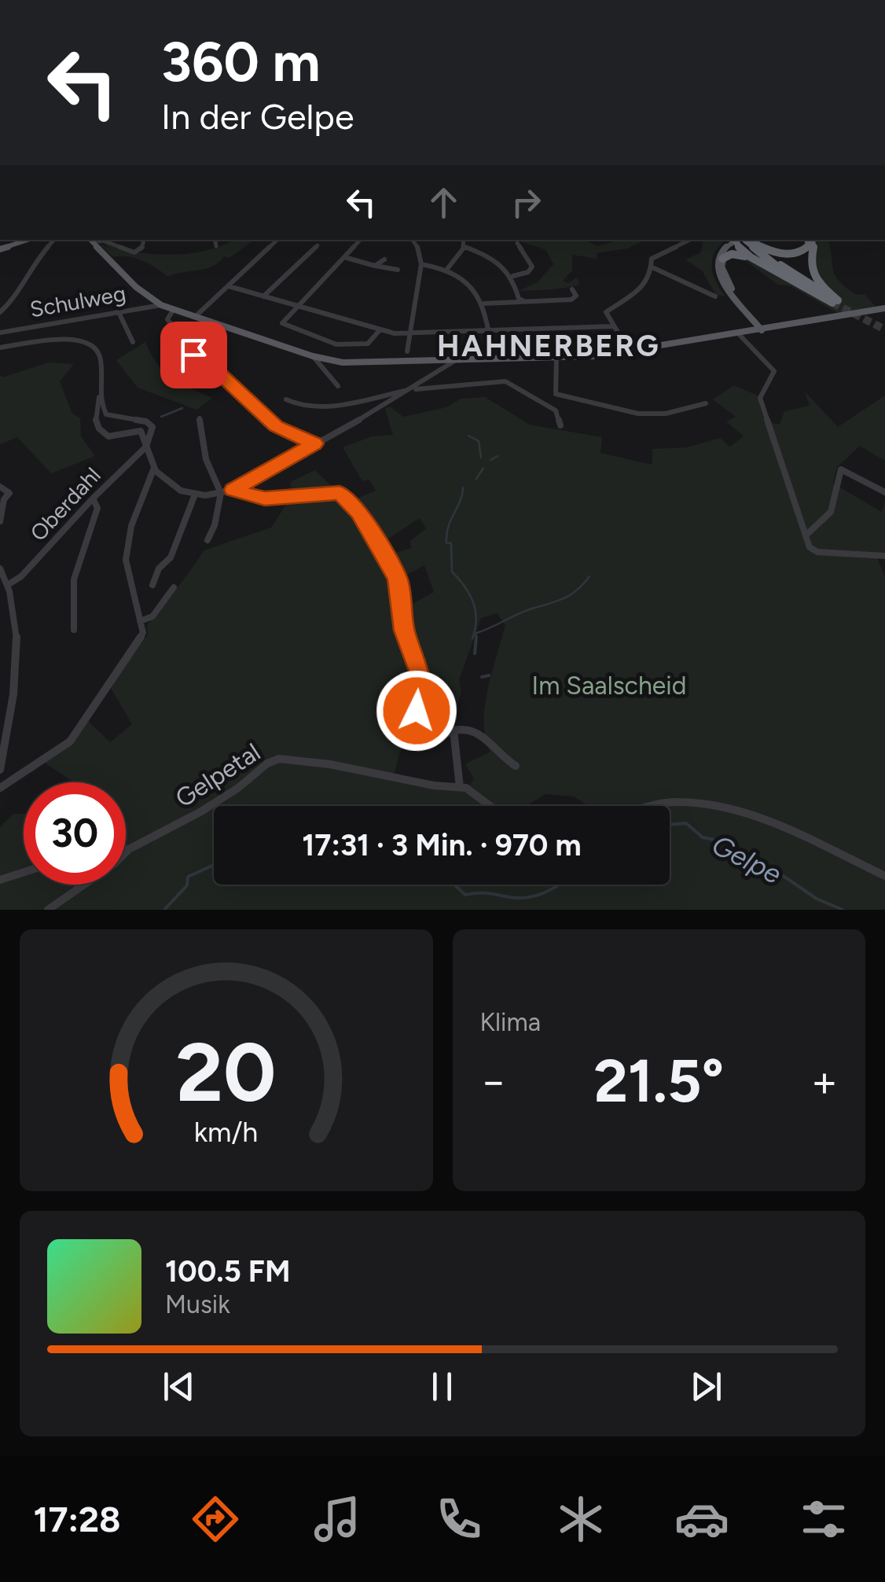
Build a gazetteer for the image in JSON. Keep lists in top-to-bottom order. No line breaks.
{"streets":{"street":["Schulweg","Oberdahl","Gelpetal"]},"districts":["HAHNERBERG"],"water":["Gelpe"],"parks":["Im Saalscheid"],"page":{"turn":["360 m","In der Gelpe"],"limit":"30","trip":"17:31 · 3 Min. · 970 m","tile":"Klima","heat":["−","21.5°","+"],"song":["100.5 FM","Musik"],"tabs":"17:28","gauge":["20","km/h"]}}
